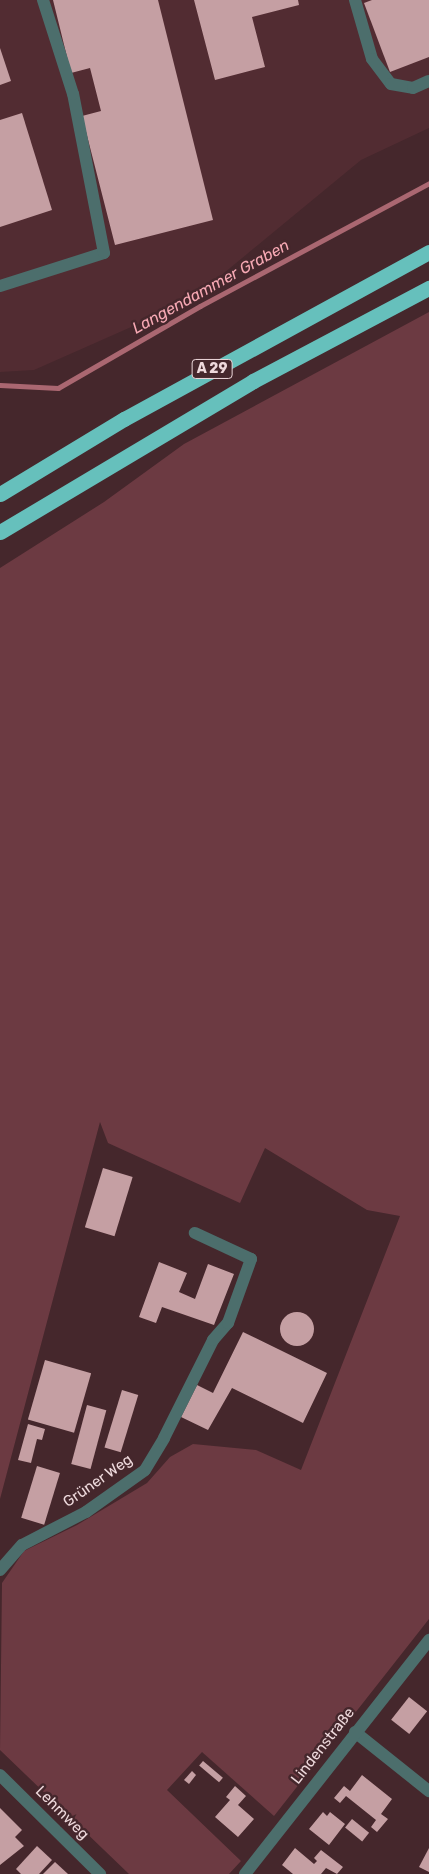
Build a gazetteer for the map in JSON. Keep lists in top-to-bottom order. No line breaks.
{"streets":{"highway":["A 29"],"street":["Grüner Weg","Lindenstraße","Lehmweg"]},"water":["Langendammer Graben"]}
